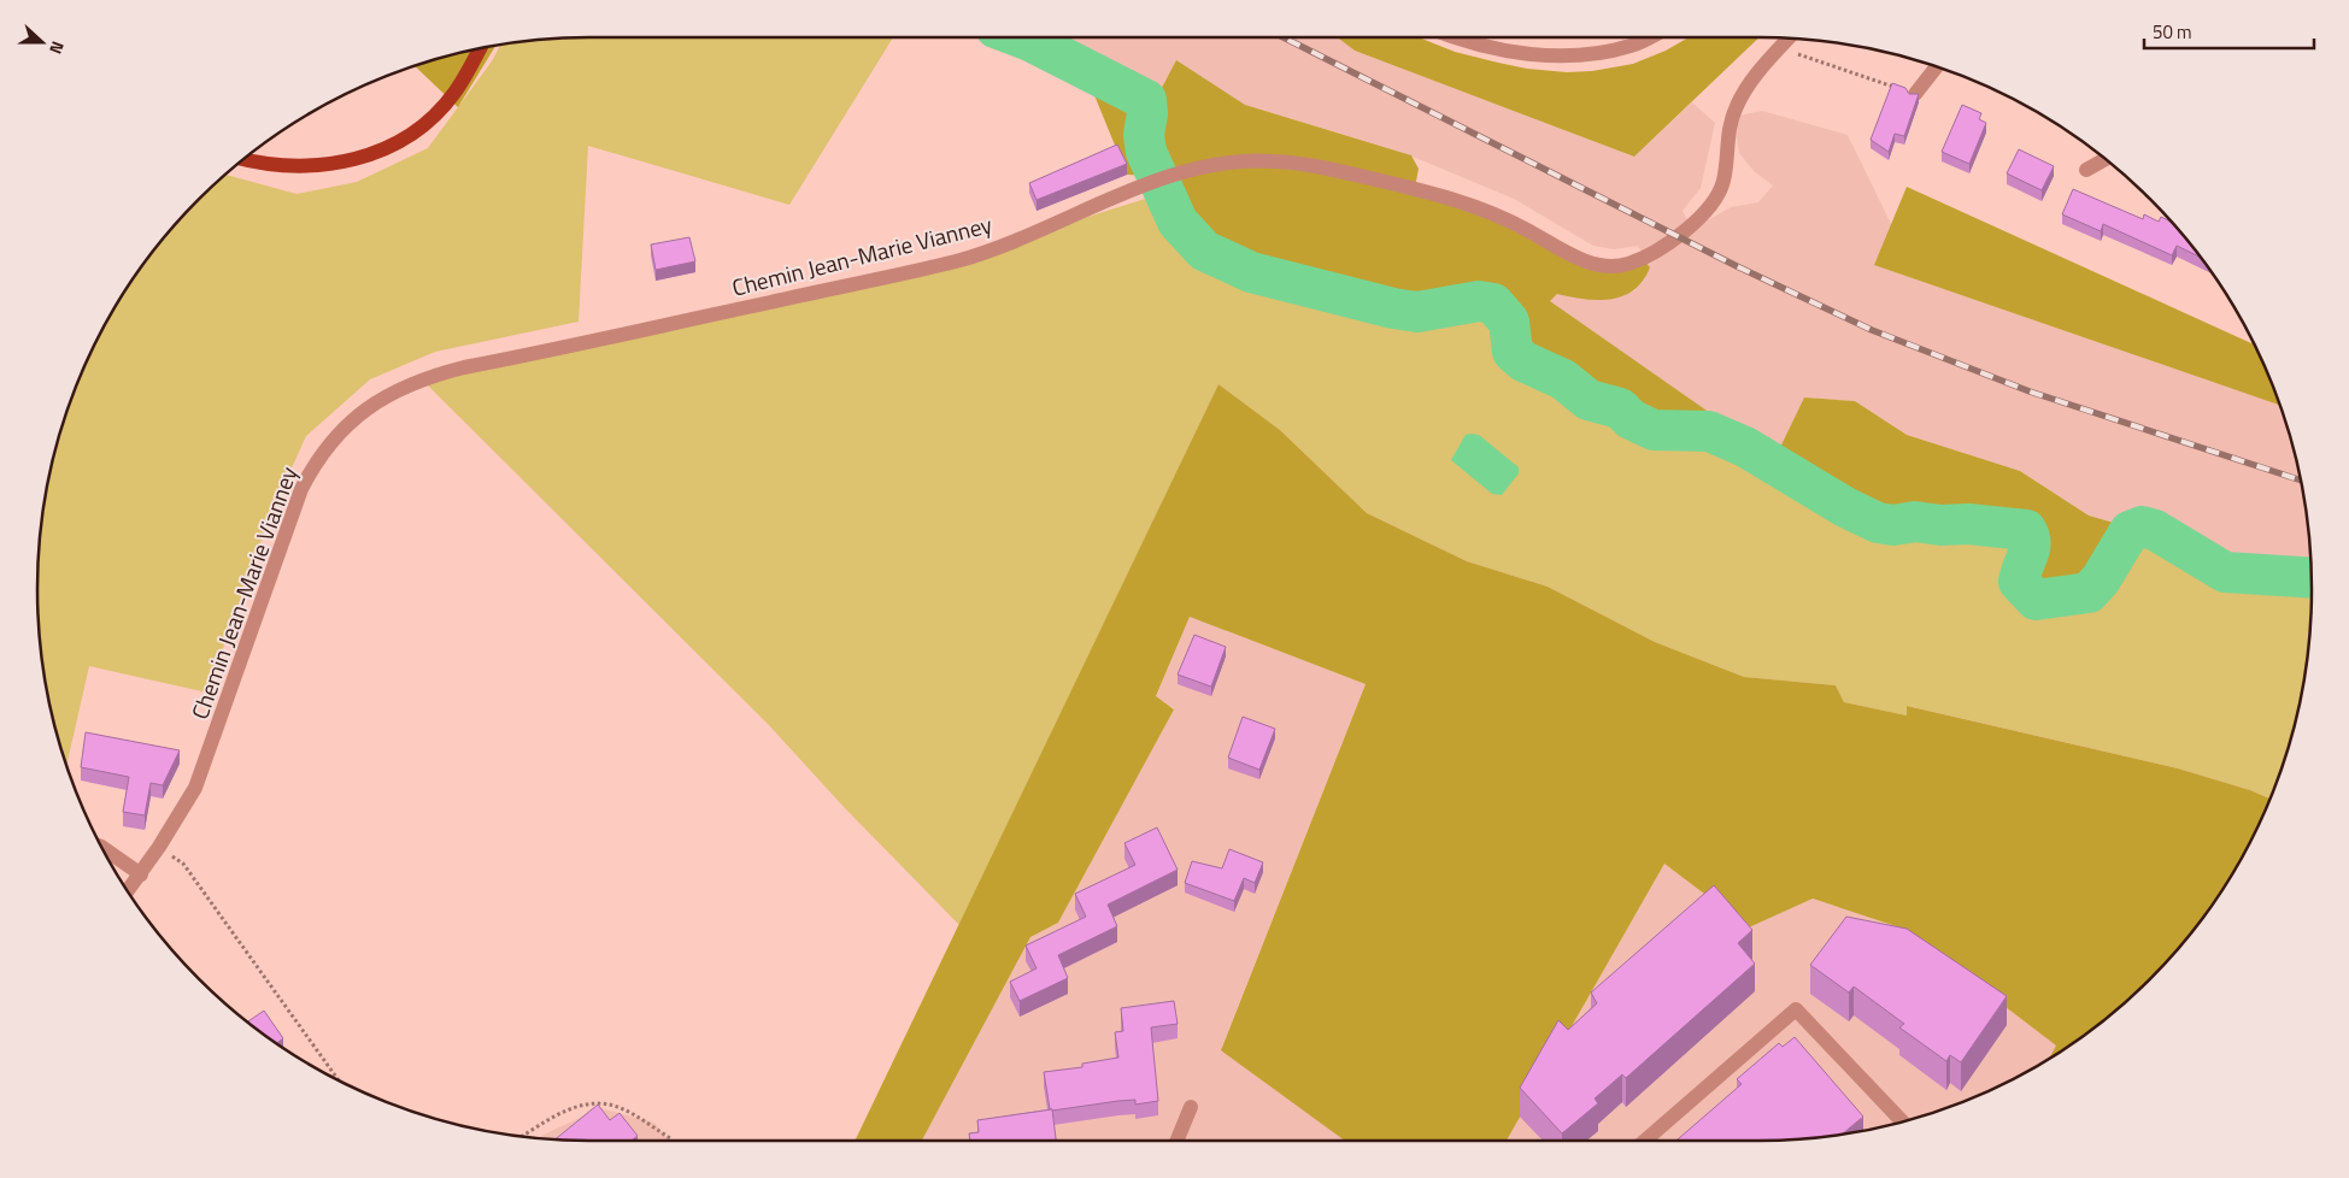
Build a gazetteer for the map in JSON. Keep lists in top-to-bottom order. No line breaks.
{"streets":{"street":["Chemin Jean-Marie Vianney"]},"scale_bar":"50 m","north":"right"}
